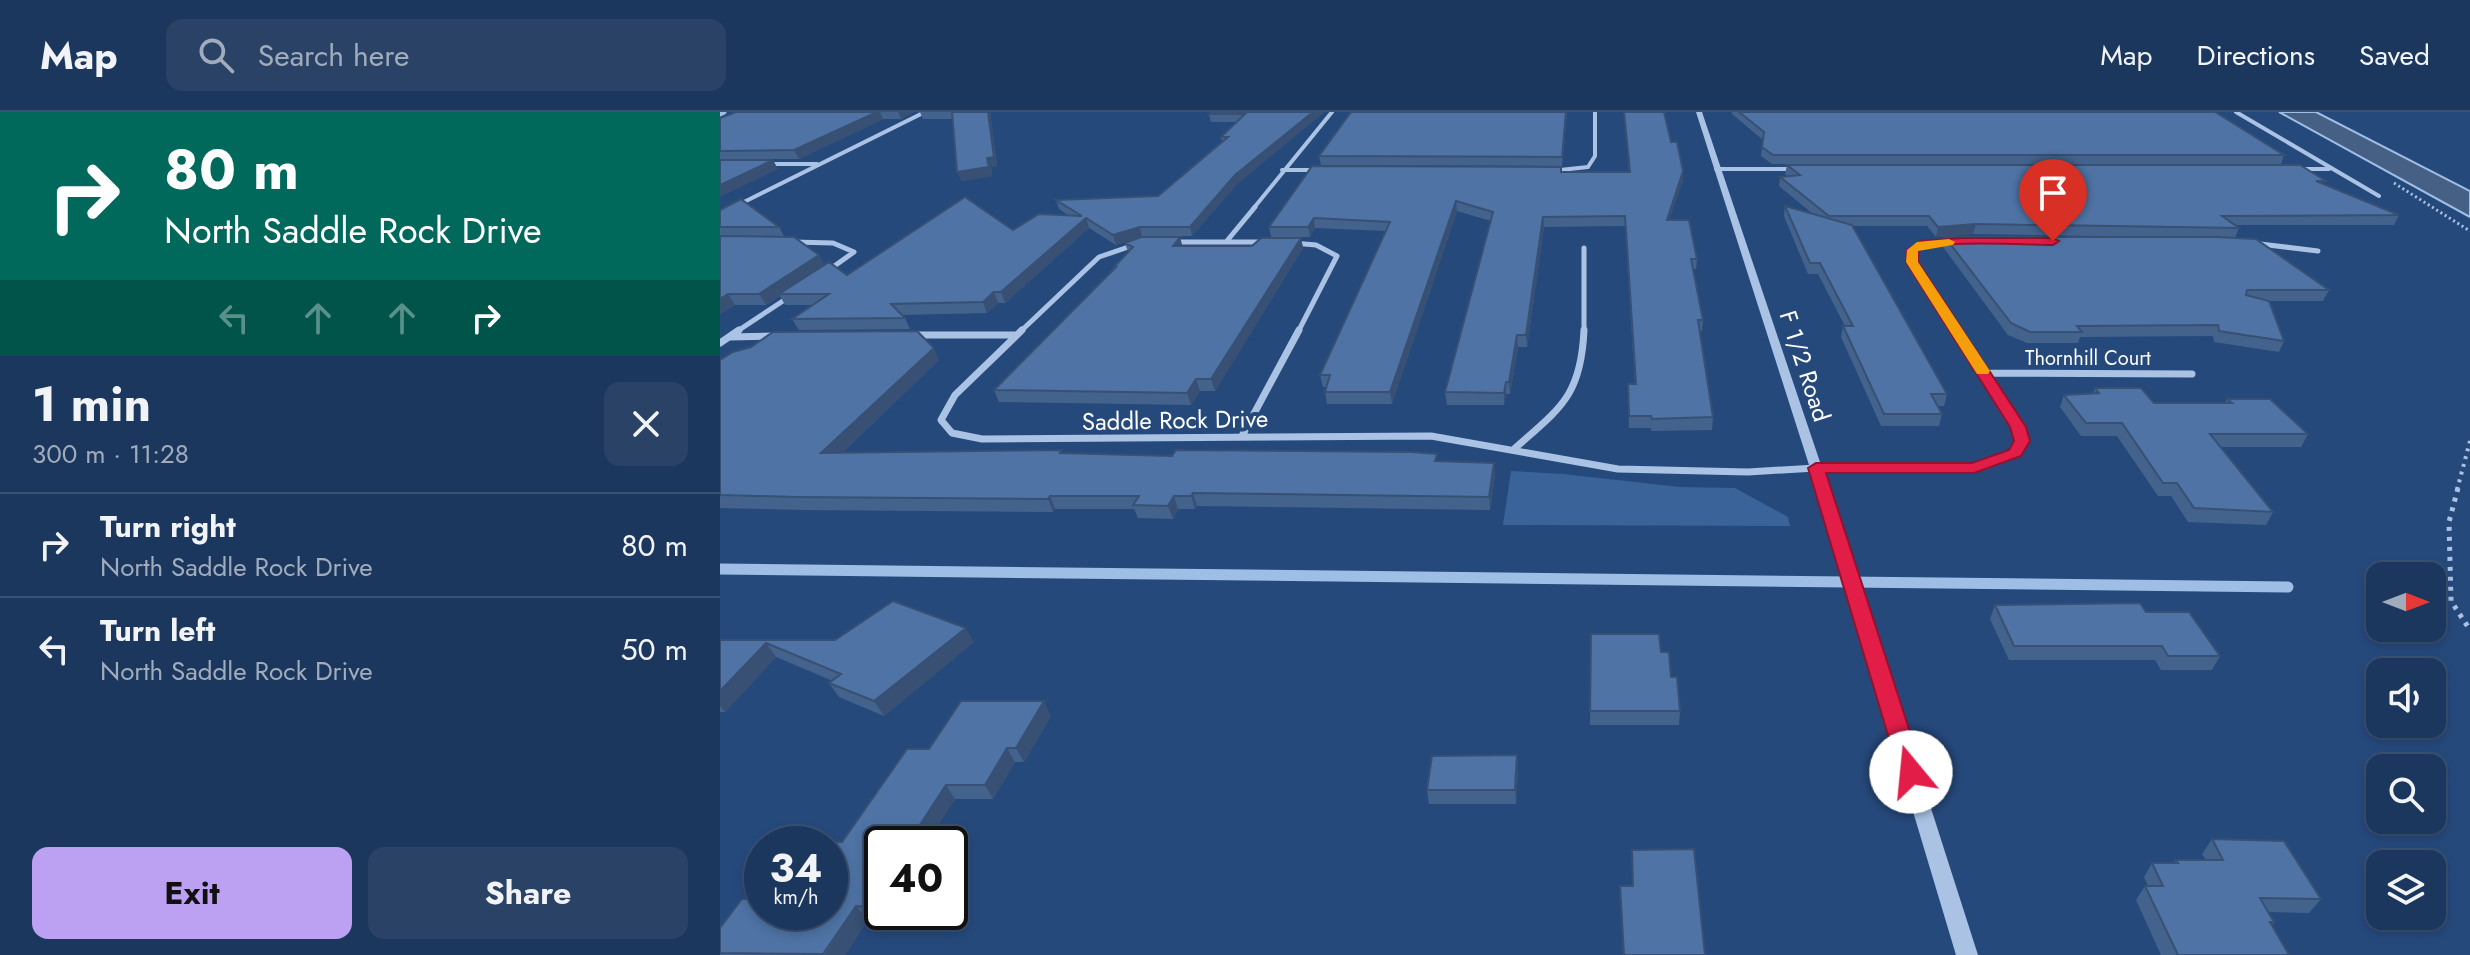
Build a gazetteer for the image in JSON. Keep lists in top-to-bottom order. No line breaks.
{"streets":{"street":["Thornhill Court","F 1/2 Road","Saddle Rock Drive"]},"crossings":[["Thornhill Court","Saddle Rock Drive"],["F 1/2 Road","Saddle Rock Drive"]],"north":"right","page":{"header":"Map","search":"Search here","nav":["Map","Directions","Saved"],"turn":["80 m","North Saddle Rock Drive"],"heading":["1 min","300 m · 11:28"],"list":[{"name":"Turn right","note":"North Saddle Rock Drive","value":"80 m"},{"name":"Turn left","note":"North Saddle Rock Drive","value":"50 m"}],"speed":"34 km/h","limit":"40","buttons":["Exit","Share"]}}
